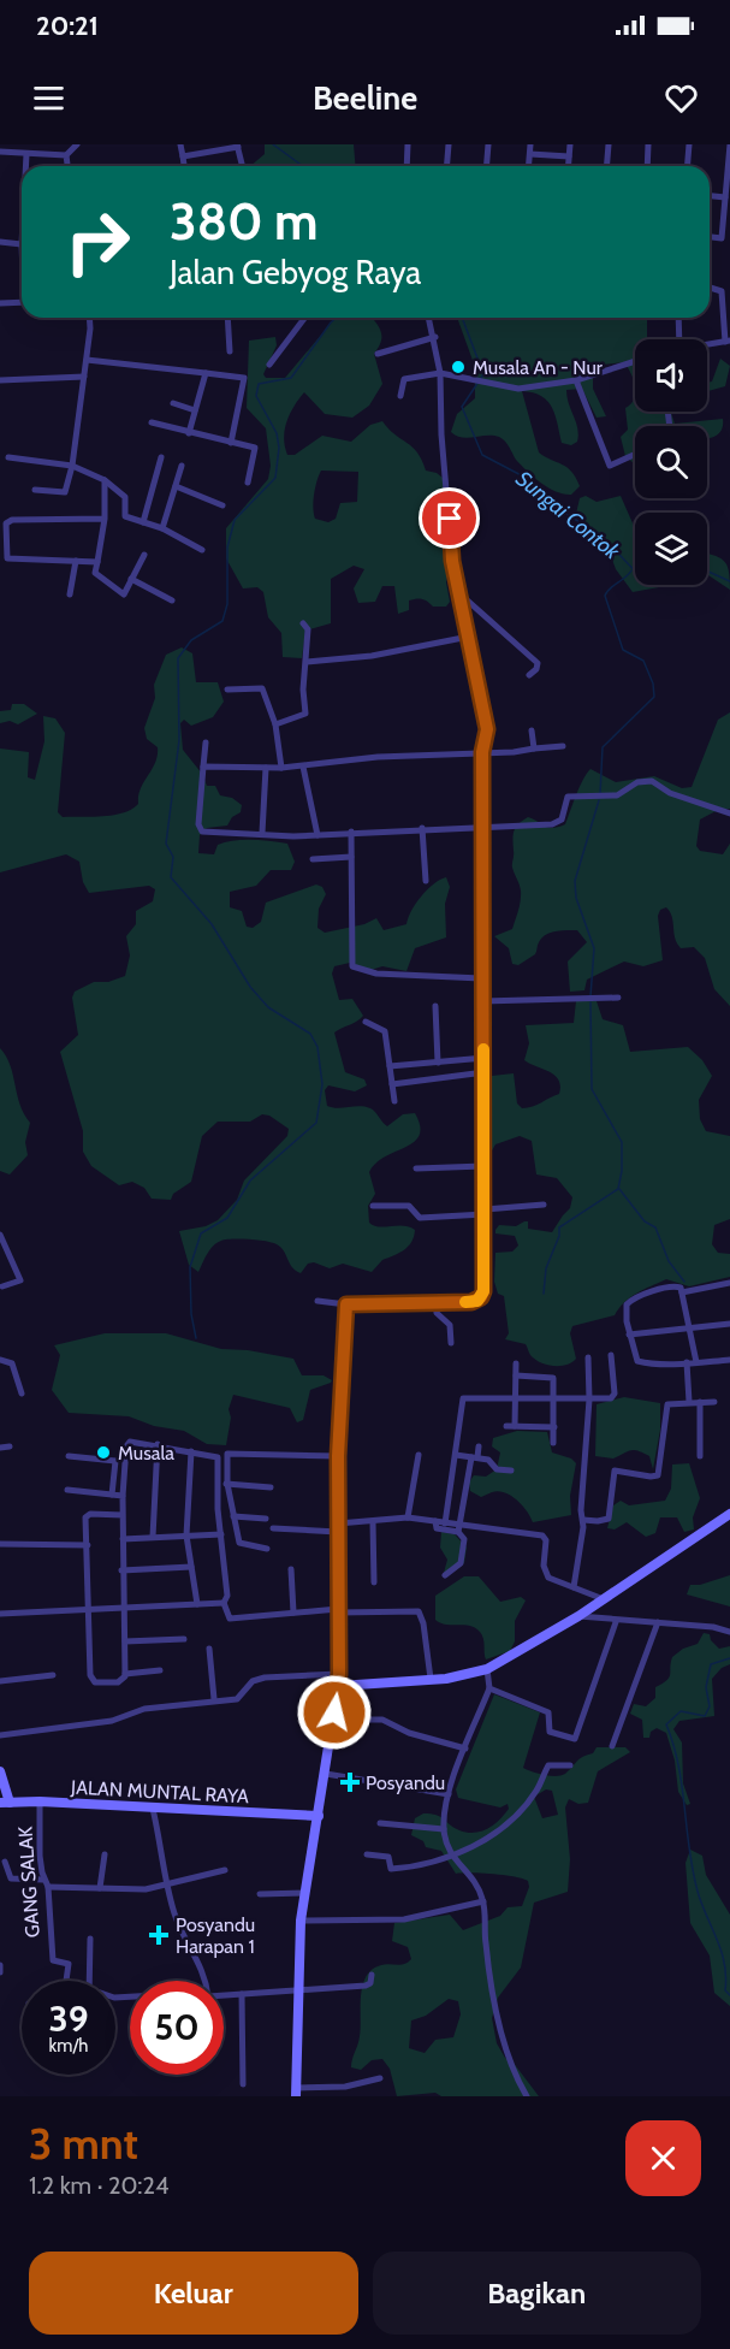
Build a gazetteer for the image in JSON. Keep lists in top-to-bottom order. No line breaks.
{"streets":{"main road":["JALAN MUNTAL RAYA"],"street":["GANG SALAK"]},"crossings":[["JALAN MUNTAL RAYA","GANG SALAK"]],"water":["Sungai Contok"],"places":{"other":["Musala An - Nur","Musala"],"health":["Posyandu","Posyandu Harapan 1"]},"page":{"status":"20:21","header":"Beeline","turn":["380 m","Jalan Gebyog Raya"],"speed":"39 km/h","limit":"50","heading":["3 mnt","1.2 km · 20:24"],"buttons":["Keluar","Bagikan"]}}
